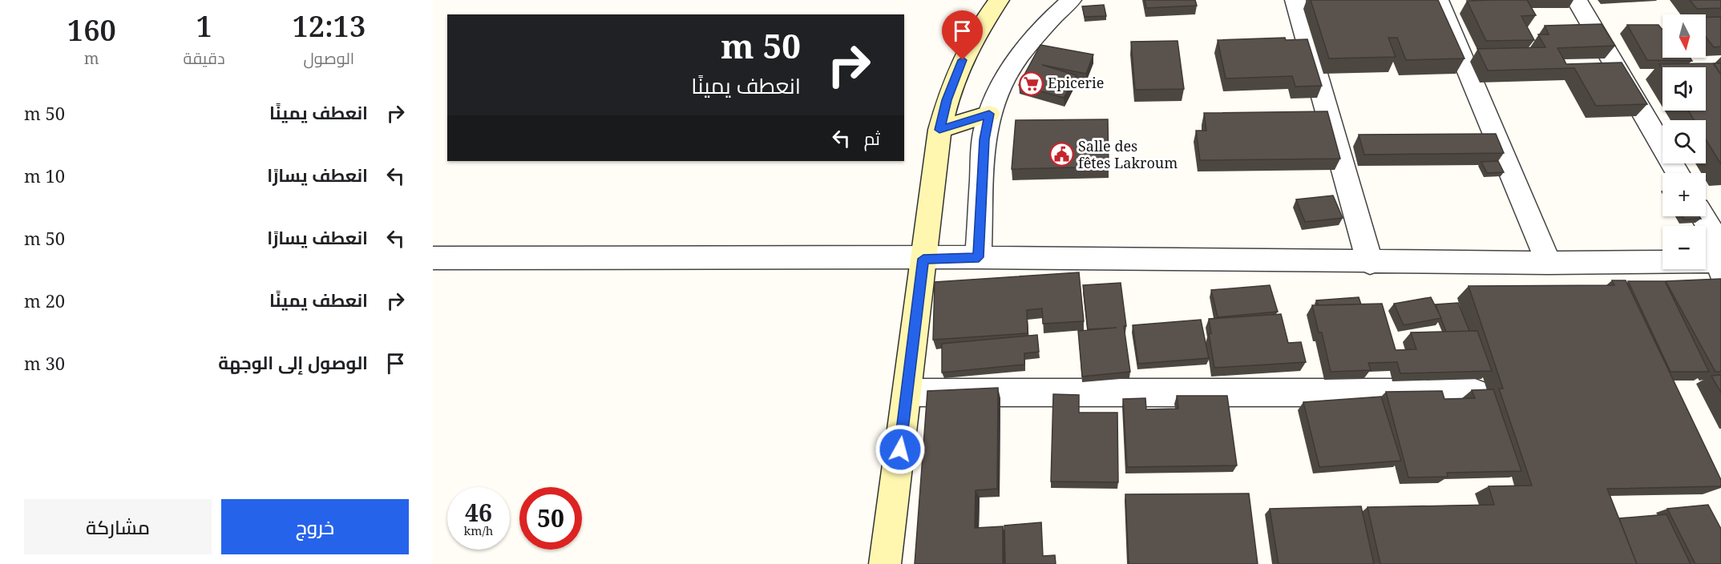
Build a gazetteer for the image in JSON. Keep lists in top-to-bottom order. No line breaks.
{"places":{"supermarket":["Epicerie"],"public building":["Salle des fêtes Lakroum"]},"north":"bottom","page":{"eta":["12:13","الوصول","1","دقيقة","160","m"],"map_buttons":["+","−"],"turn":["50 m","انعطف يمينًا"],"list":[{"name":"انعطف يمينًا","value":"50 m"},{"name":"انعطف يسارًا","value":"10 m"},{"name":"انعطف يسارًا","value":"50 m"},{"name":"انعطف يمينًا","value":"20 m"},{"name":"الوصول إلى الوجهة","value":"30 m"}],"then":"ثم","speed":"46 km/h","limit":"50","buttons":["خروج","مشاركة"]}}
